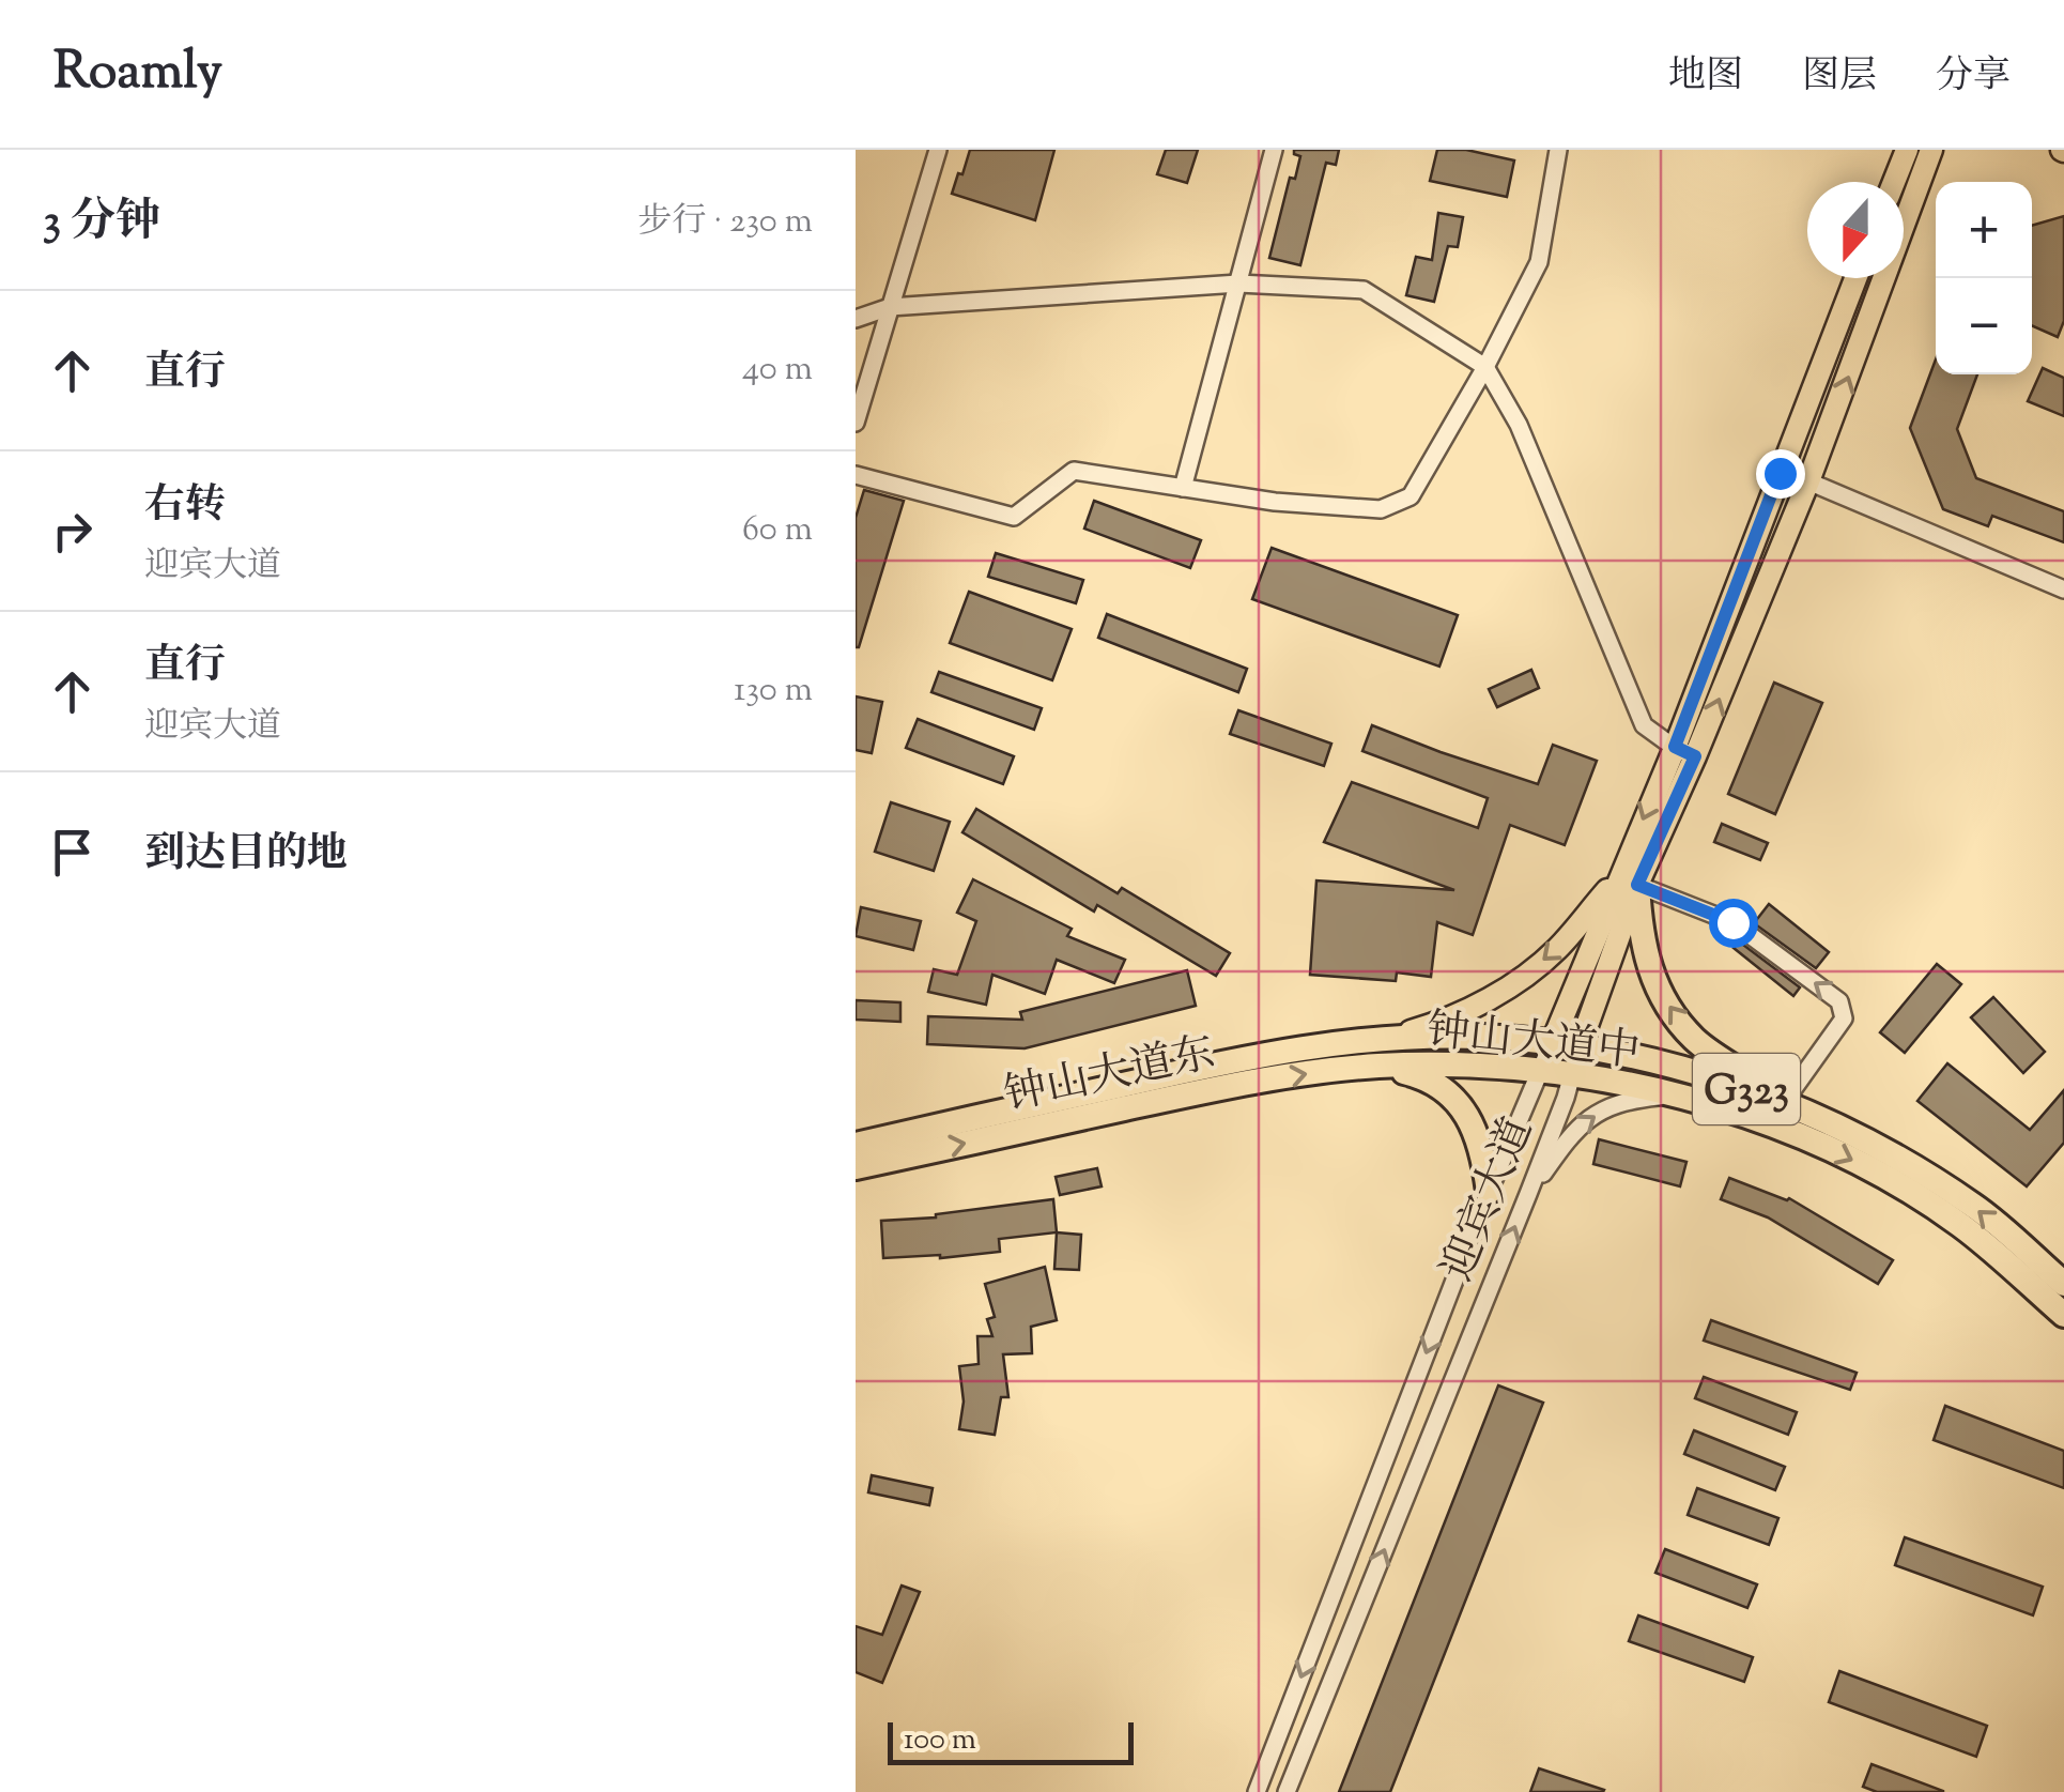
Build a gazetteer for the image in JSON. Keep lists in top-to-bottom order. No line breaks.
{"streets":{"highway":["钟山大道中","钟山大道东","G323"],"main road":["迎宾大道"]},"crossings":[["钟山大道中","钟山大道东"],["钟山大道中","迎宾大道"]],"scale_bar":"100 m","north":"bottom","page":{"header":"Roamly","nav":["地图","图层","分享"],"heading":["3 分钟","步行 · 230 m"],"map_buttons":["+","−"],"list":[["直行","40 m"],["右转","迎宾大道","60 m"],["直行","迎宾大道","130 m"],"到达目的地"],"scale":"100 m"}}
